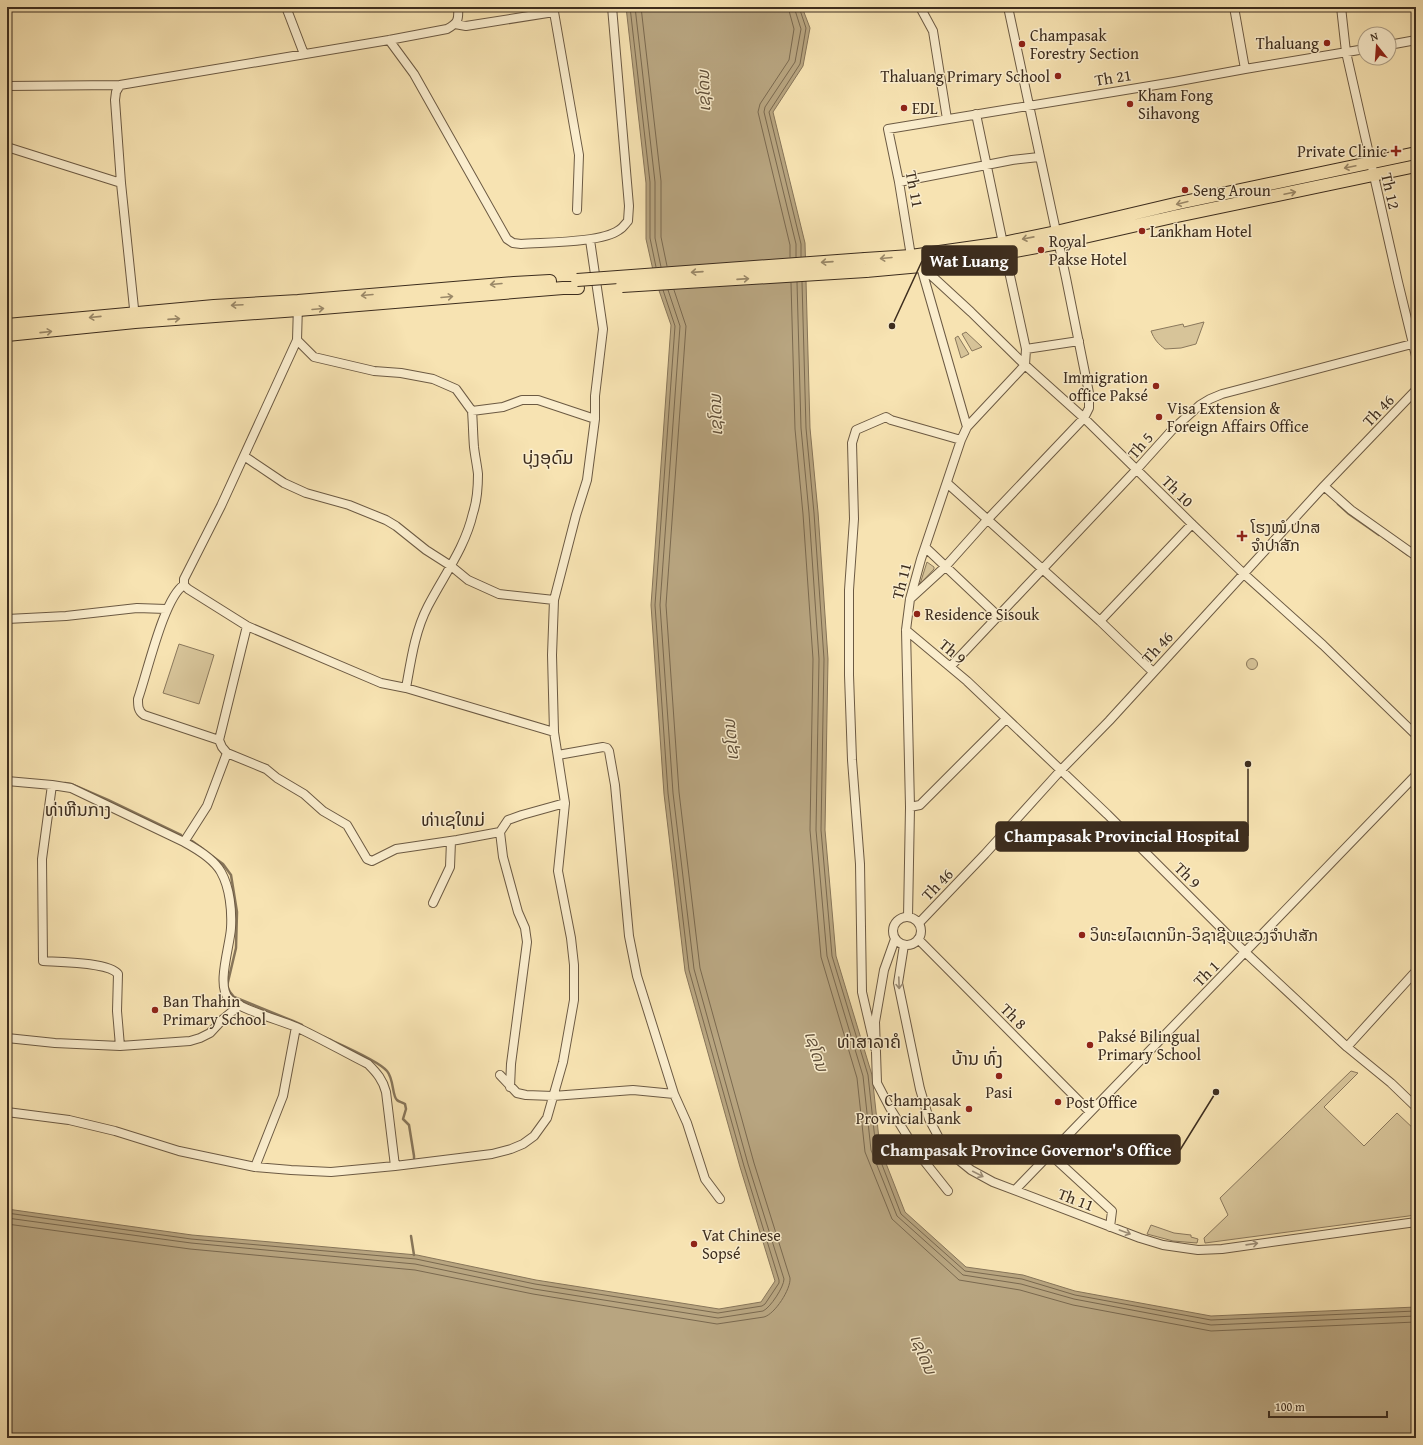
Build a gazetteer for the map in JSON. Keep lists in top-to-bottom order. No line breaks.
{"streets":{"street":["Th 21","Th 11","Th 12","Th 46","Th 5","Th 10","Th 9","Th 1","Th 8"]},"crossings":[["Th 21","Th 11"],["Th 21","Th 12"],["Th 11","Th 46"],["Th 11","Th 10"],["Th 11","Th 9"],["Th 11","Th 1"],["Th 11","Th 8"],["Th 12","Th 5"],["Th 46","Th 10"],["Th 46","Th 9"],["Th 46","Th 8"],["Th 5","Th 10"],["Th 5","Th 9"],["Th 9","Th 1"],["Th 1","Th 8"]],"districts":["ບຸ່ງອຸດົມ","ທ່າຫີນກາງ","ທ່າເຊໃຫມ່","ທ່າສາລາຄໍ","ບ້ານ ທົ່ງ"],"water":["ເຊໂດນ"],"places":{"other":["Thaluang","Champasak Forestry Section","Thaluang Primary School","Kham Fong Sihavong","EDL","Seng Aroun","Lankham Hotel","Royal Pakse Hotel","Wat Luang","Immigration office Paksé","Visa Extension & Foreign Affairs Office","Residence Sisouk","Champasak Provincial Hospital","ວິທະຍໄລເຕກນິກ-ວິຊາຊີບແຂວງຈໍາປາສັກ","Ban Thahin Primary School","Paksé Bilingual Primary School","Pasi","Champasak Province Governor's Office","Post Office","Champasak Provincial Bank","Vat Chinese Sopsé"],"health":["Private Clinic","ໂຮງໝໍ ປກສ ຈຳປາສັກ"]},"scale_bar":"100 m","north":"top"}
